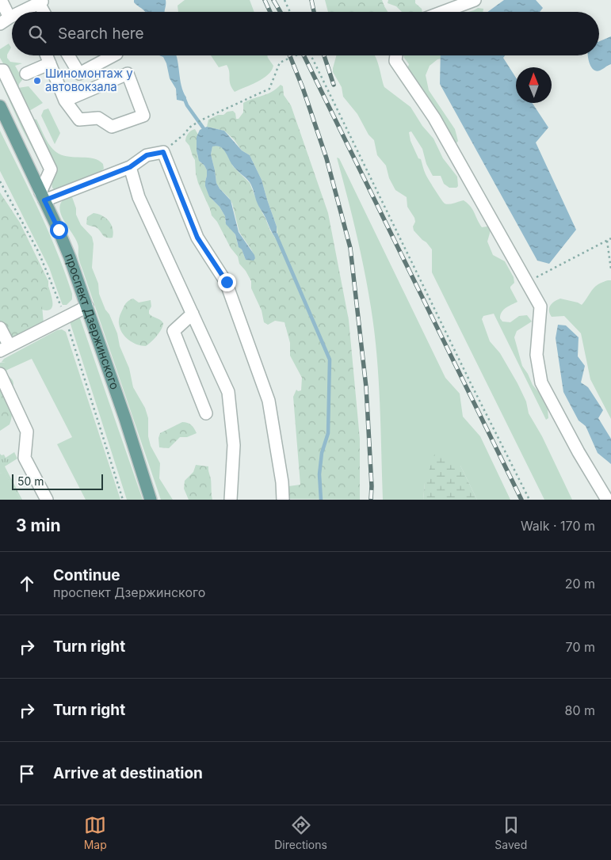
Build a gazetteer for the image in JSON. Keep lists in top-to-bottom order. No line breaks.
{"streets":{"main road":["проспект Дзержинского"]},"places":["Шиномонтаж у автовокзала"],"scale_bar":"50 m","north":"top","page":{"search":"Search here","scale":"50 m","heading":["3 min","Walk · 170 m"],"list":[["Continue","проспект Дзержинского","20 m"],["Turn right","70 m"],["Turn right","80 m"],"Arrive at destination"],"nav":["Map","Directions","Saved"]}}
